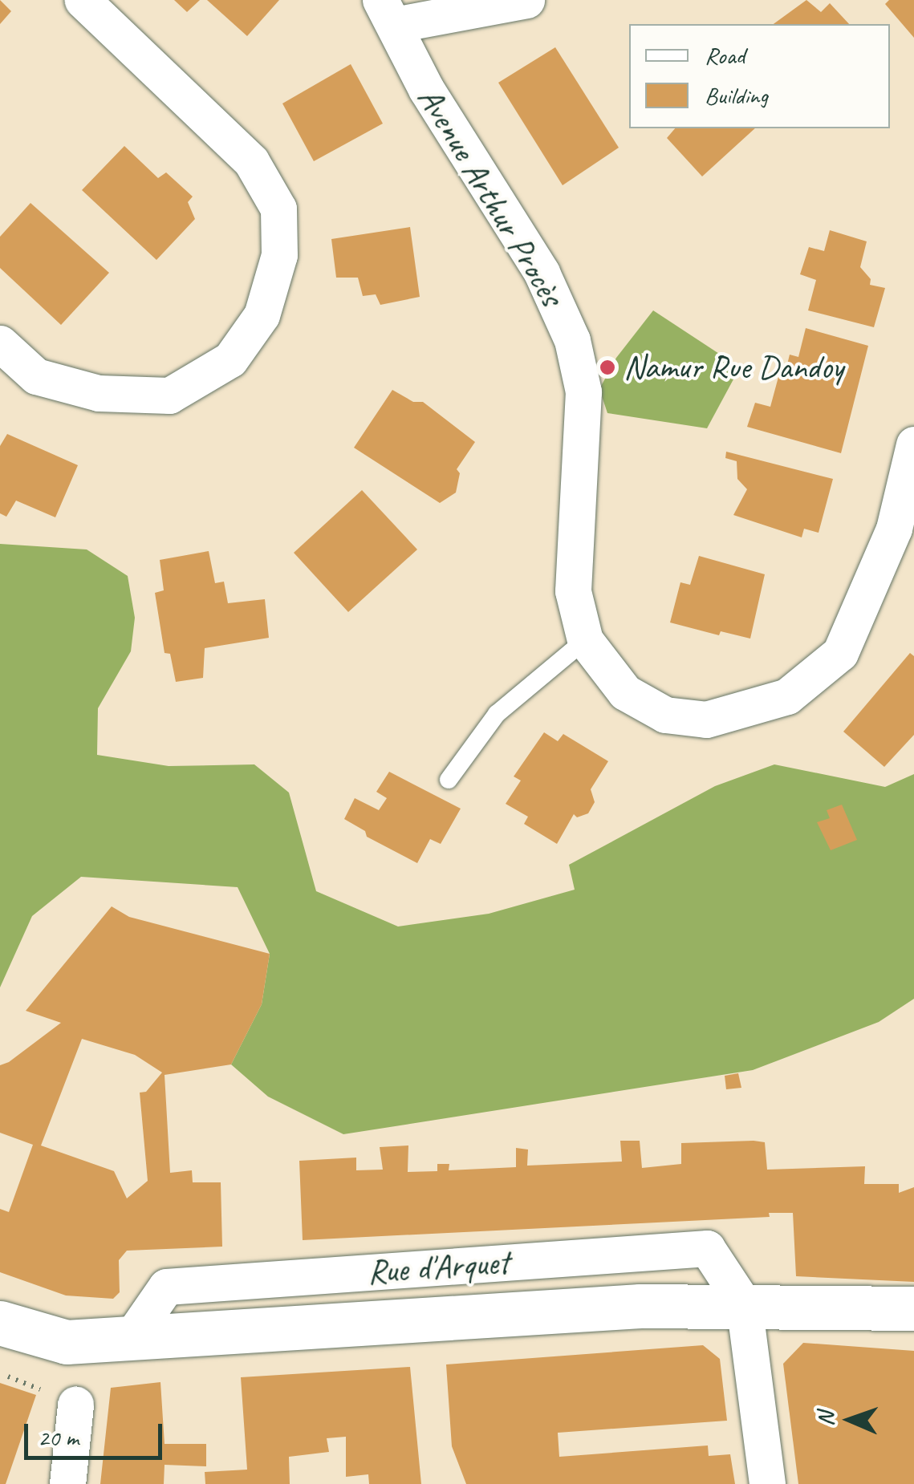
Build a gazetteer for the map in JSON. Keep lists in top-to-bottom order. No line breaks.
{"streets":{"street":["Avenue Arthur Procès","Rue d'Arquet"]},"places":["Namur Rue Dandoy"],"legend":["Road","Building"],"scale_bar":"20 m","north":"left"}
